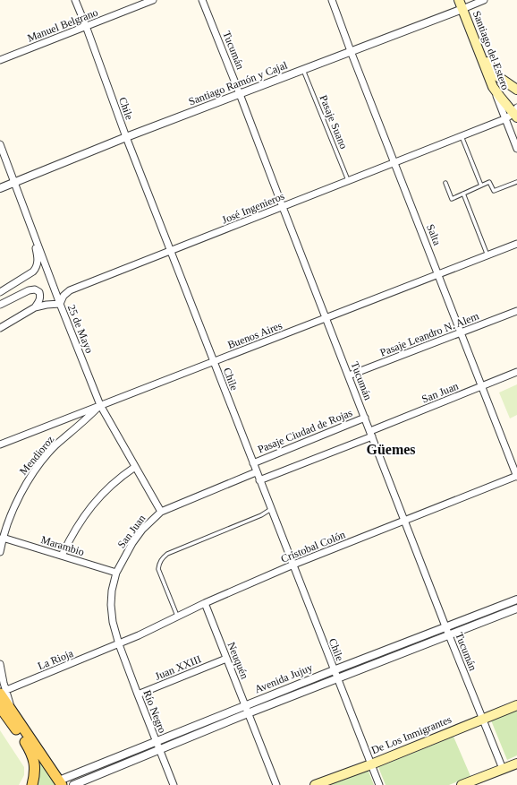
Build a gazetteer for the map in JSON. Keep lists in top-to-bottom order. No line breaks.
{"streets":{"main road":["Santiago del Estero","De Los Inmigrantes"],"street":["Manuel Belgrano","Tucumán","Santiago Ramón y Cajal","Chile","José Ingenieros","Salta","25 de Mayo","Pasaje Leandro N. Alem","Buenos Aires","San Juan","Pasaje Ciudad de Rojas","Mendioroz","Marambio","Cristobal Colón","La Rioja","Neuquén","Juan XXIII","Avenida Jujuy","Río Negro"],"lane":["Pasaje Suano"]},"crossings":[["Manuel Belgrano","Chile"],["Tucumán","Santiago Ramón y Cajal"],["Tucumán","José Ingenieros"],["Tucumán","Pasaje Leandro N. Alem"],["Tucumán","Buenos Aires"],["Tucumán","San Juan"],["Tucumán","Pasaje Ciudad de Rojas"],["Tucumán","Cristobal Colón"],["Tucumán","Avenida Jujuy"],["Tucumán","De Los Inmigrantes"],["Santiago del Estero","Santiago Ramón y Cajal"],["Santiago del Estero","José Ingenieros"],["Santiago Ramón y Cajal","Chile"],["Santiago Ramón y Cajal","Pasaje Suano"],["Santiago Ramón y Cajal","Salta"],["Santiago Ramón y Cajal","25 de Mayo"],["Chile","José Ingenieros"],["Chile","Buenos Aires"],["Chile","San Juan"],["Chile","Pasaje Ciudad de Rojas"],["Chile","Cristobal Colón"],["Chile","Avenida Jujuy"],["Chile","De Los Inmigrantes"],["Pasaje Suano","José Ingenieros"],["José Ingenieros","Salta"],["José Ingenieros","25 de Mayo"],["Salta","Pasaje Leandro N. Alem"],["Salta","Buenos Aires"],["Salta","San Juan"],["Salta","Cristobal Colón"],["25 de Mayo","Buenos Aires"],["25 de Mayo","San Juan"],["25 de Mayo","Mendioroz"],["Buenos Aires","Mendioroz"],["San Juan","Marambio"],["San Juan","Cristobal Colón"],["San Juan","La Rioja"],["San Juan","Río Negro"],["Mendioroz","Marambio"],["Cristobal Colón","La Rioja"],["Cristobal Colón","Neuquén"],["Cristobal Colón","Río Negro"],["La Rioja","Río Negro"],["Neuquén","Juan XXIII"],["Neuquén","Avenida Jujuy"],["Juan XXIII","Río Negro"],["Avenida Jujuy","Río Negro"]],"districts":["Güemes"]}
